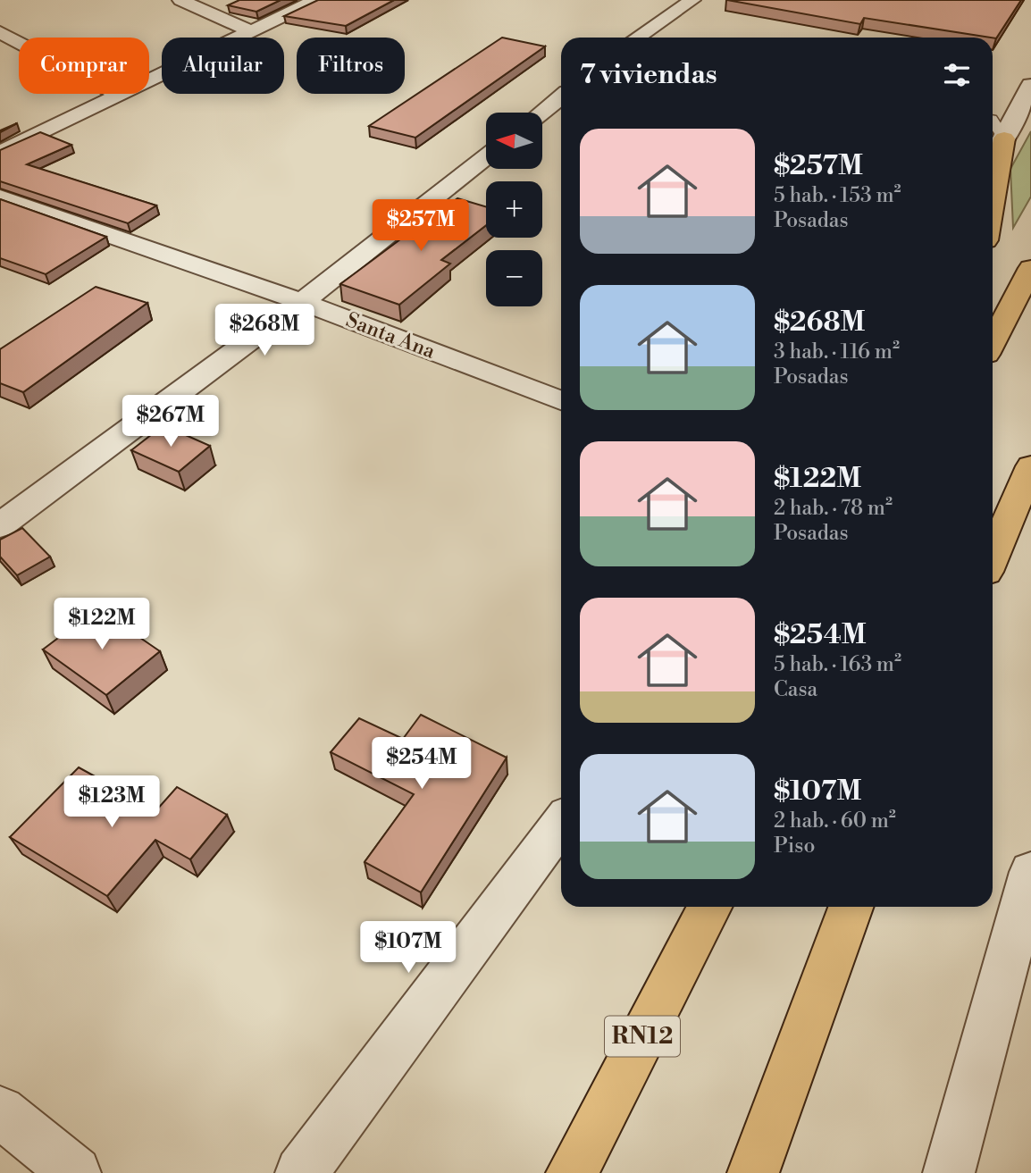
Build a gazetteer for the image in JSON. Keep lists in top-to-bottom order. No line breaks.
{"streets":{"highway":["RN12"],"street":["Santa Ana"]},"north":"left","page":{"chip":["Comprar","Alquilar","Filtros"],"heading":"7 viviendas","map_buttons":["+","−"],"list":[{"name":"$257M","note":"5 hab. · 153 m² · Posadas"},{"name":"$268M","note":"3 hab. · 116 m² · Posadas"},{"name":"$122M","note":"2 hab. · 78 m² · Posadas"},{"name":"$254M","note":"5 hab. · 163 m² · Casa"},{"name":"$107M","note":"2 hab. · 60 m² · Piso"}],"price":["$257M","$268M","$267M","$122M","$254M","$123M","$107M"]}}
